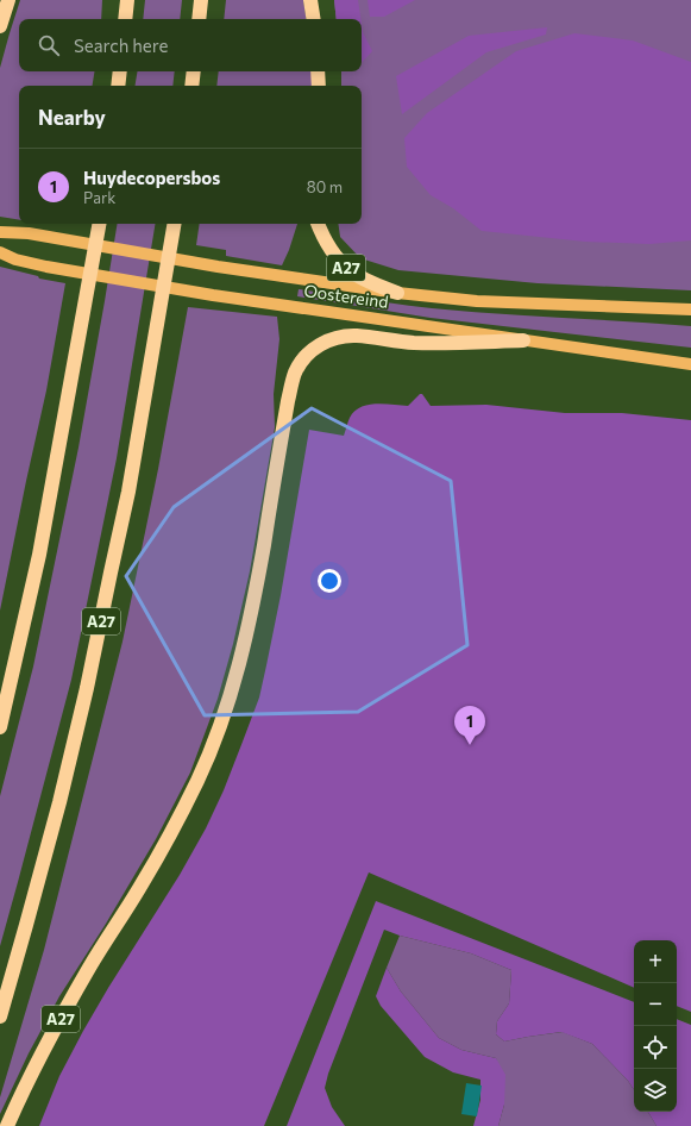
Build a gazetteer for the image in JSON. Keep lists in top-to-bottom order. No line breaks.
{"streets":{"highway":["A27"],"main road":["Oostereind"]},"crossings":[["A27","Oostereind"]],"page":{"search":"Search here","heading":"Nearby","list":[{"mark":"1","name":"Huydecopersbos","note":"Park","value":"80 m"}],"pins":"1","map_buttons":["+","−"]}}
